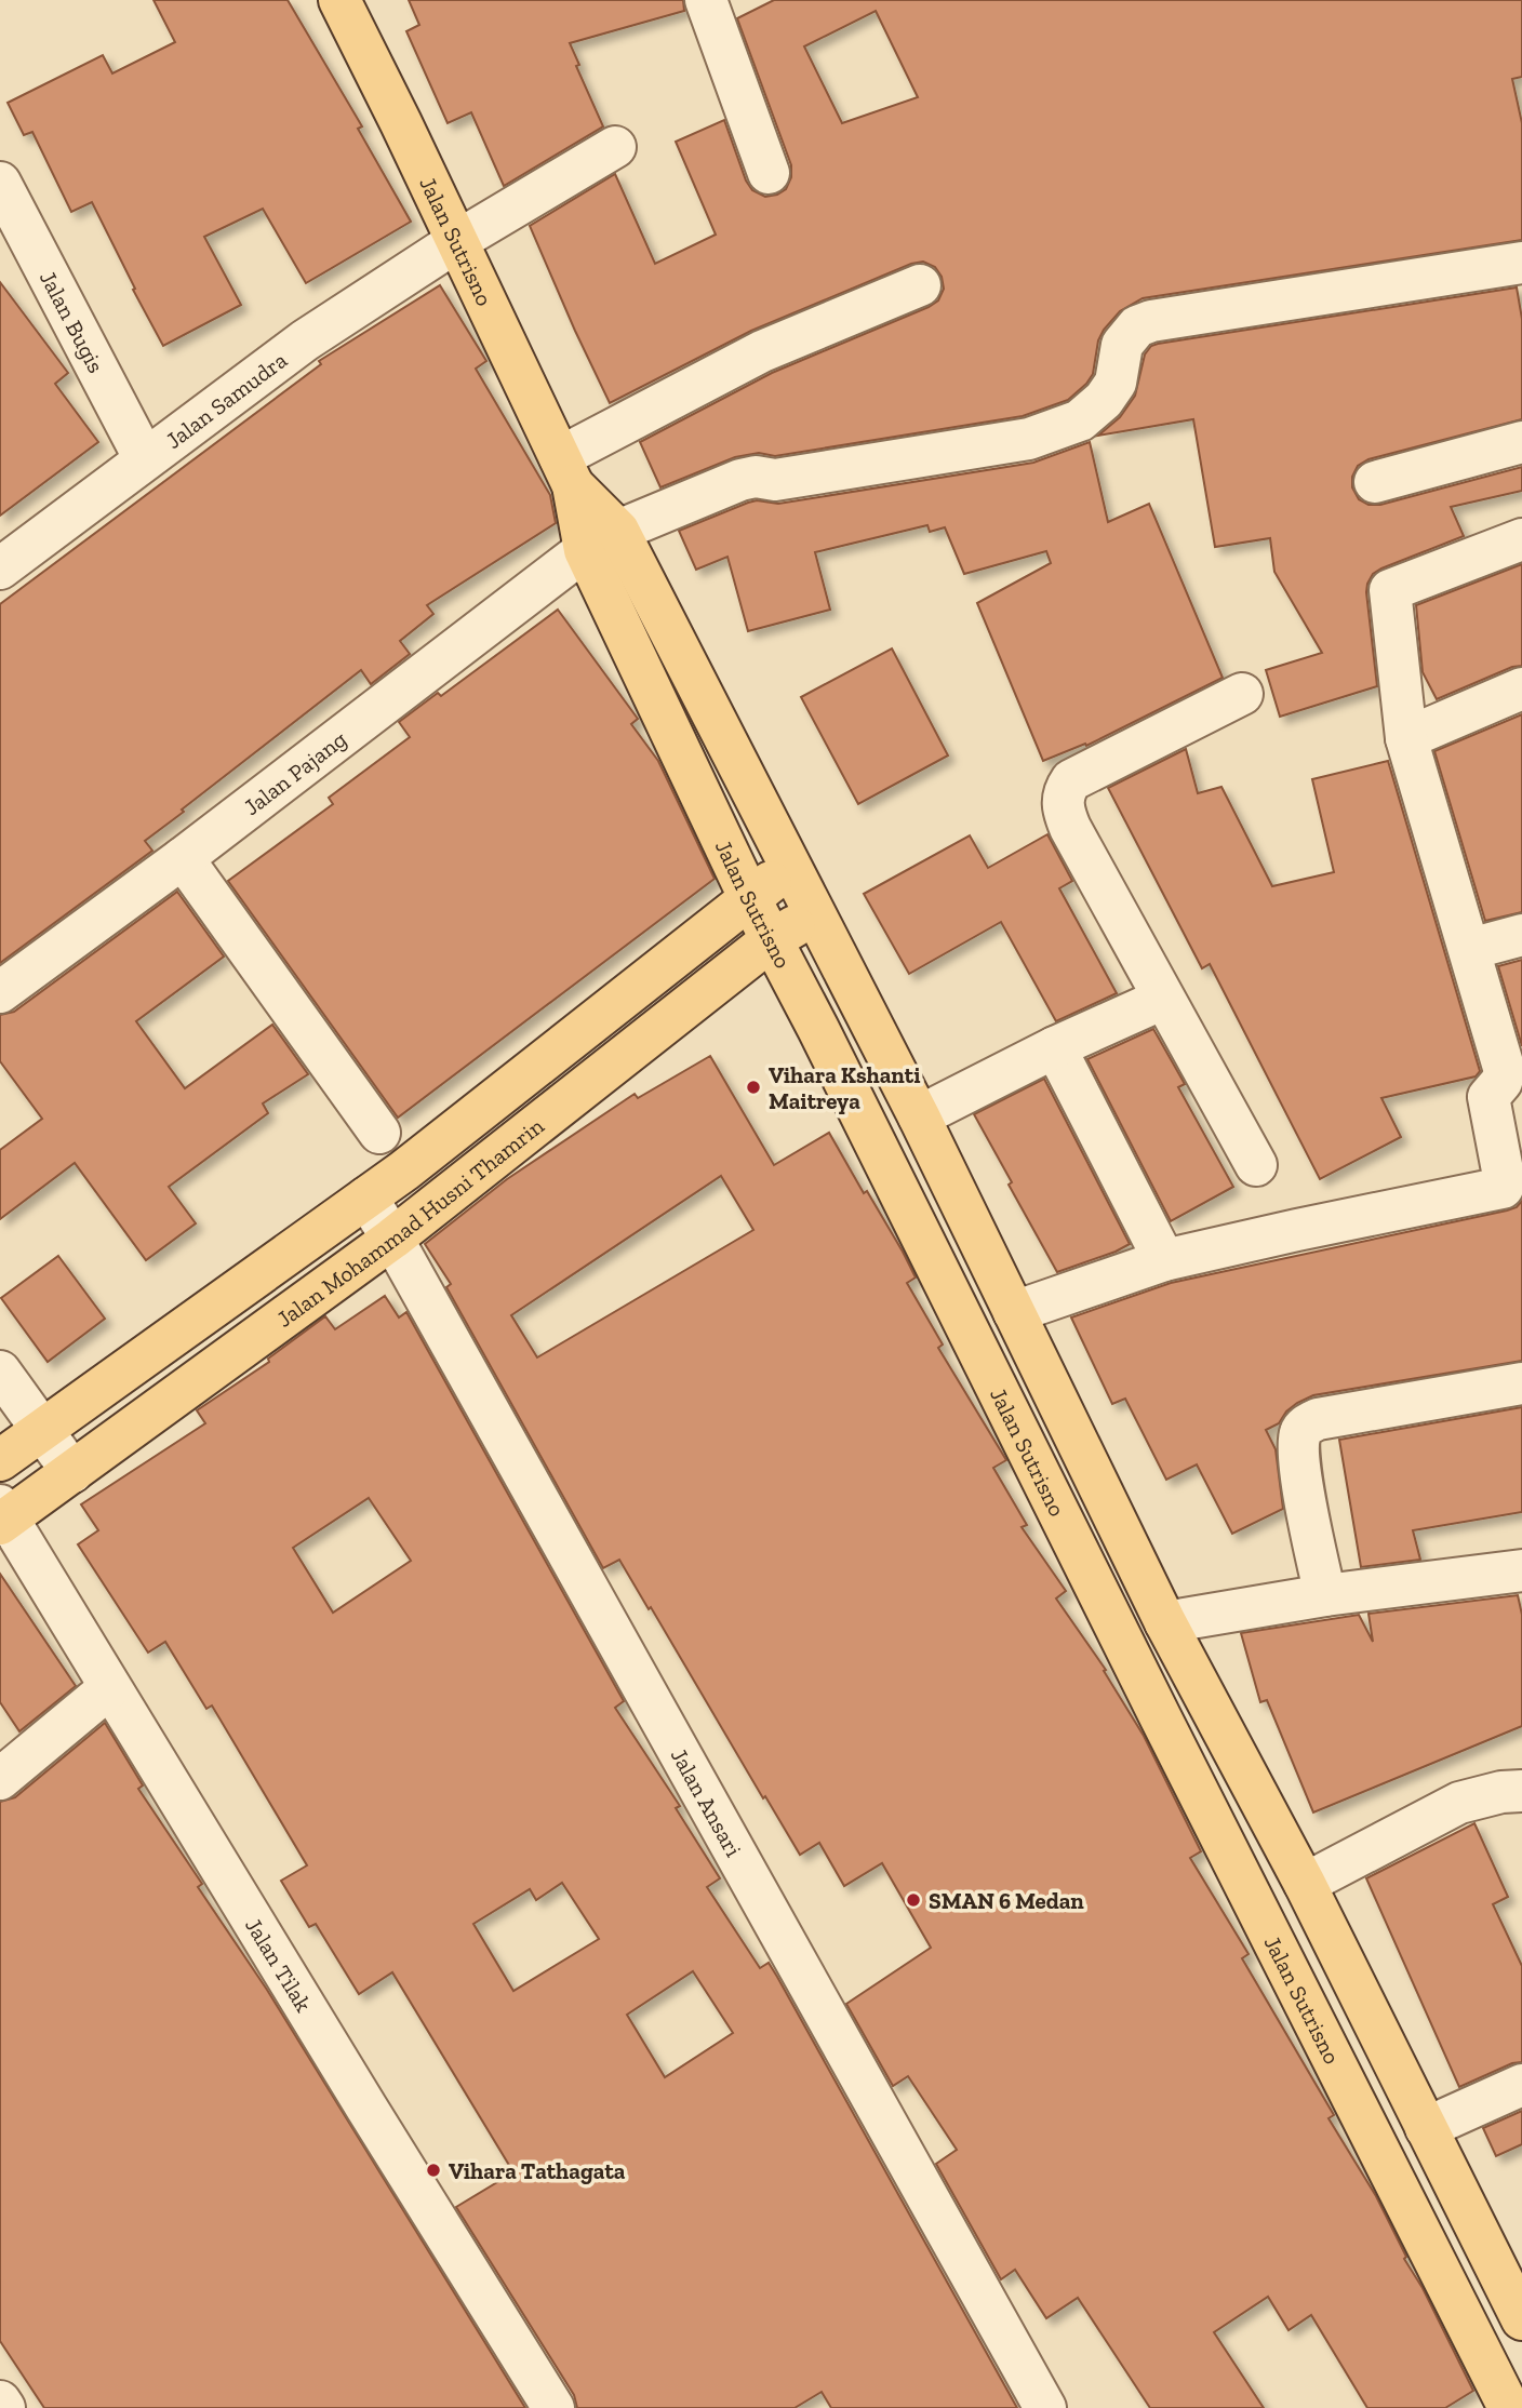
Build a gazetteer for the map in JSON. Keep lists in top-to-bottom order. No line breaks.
{"streets":{"main road":["Jalan Sutrisno","Jalan Mohammad Husni Thamrin"],"street":["Jalan Bugis","Jalan Samudra","Jalan Pajang","Jalan Ansari","Jalan Tilak"]},"crossings":[["Jalan Sutrisno","Jalan Samudra"],["Jalan Sutrisno","Jalan Pajang"],["Jalan Sutrisno","Jalan Mohammad Husni Thamrin"],["Jalan Bugis","Jalan Samudra"],["Jalan Mohammad Husni Thamrin","Jalan Ansari"],["Jalan Mohammad Husni Thamrin","Jalan Tilak"]],"places":["Vihara Kshanti Maitreya","SMAN 6 Medan","Vihara Tathagata"]}
